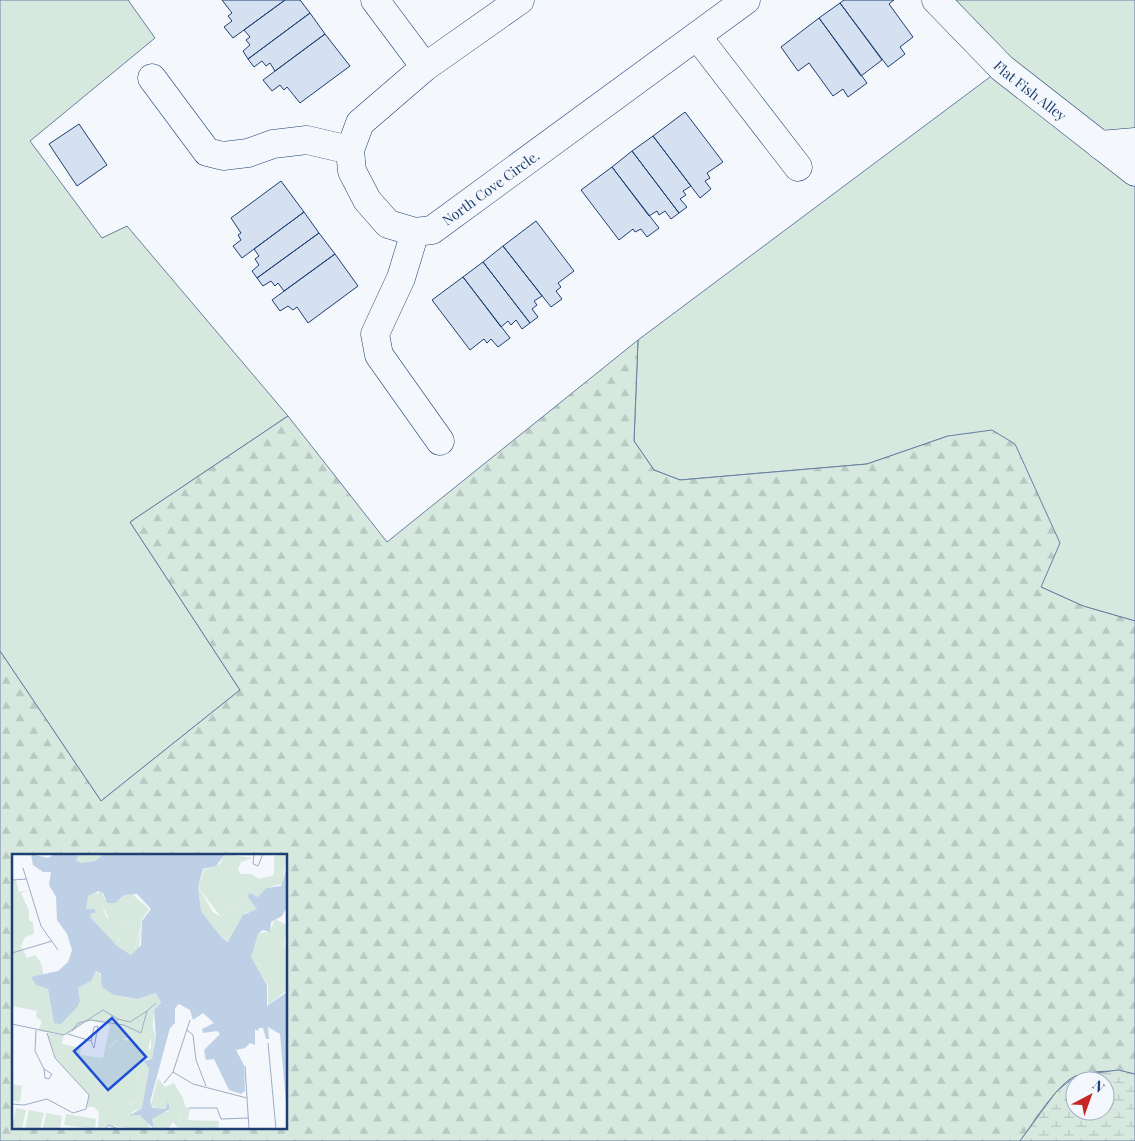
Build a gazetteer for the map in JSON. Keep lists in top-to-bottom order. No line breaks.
{"streets":{"street":["Flat Fish Alley","North Cove Circle."]},"north":"top right"}
